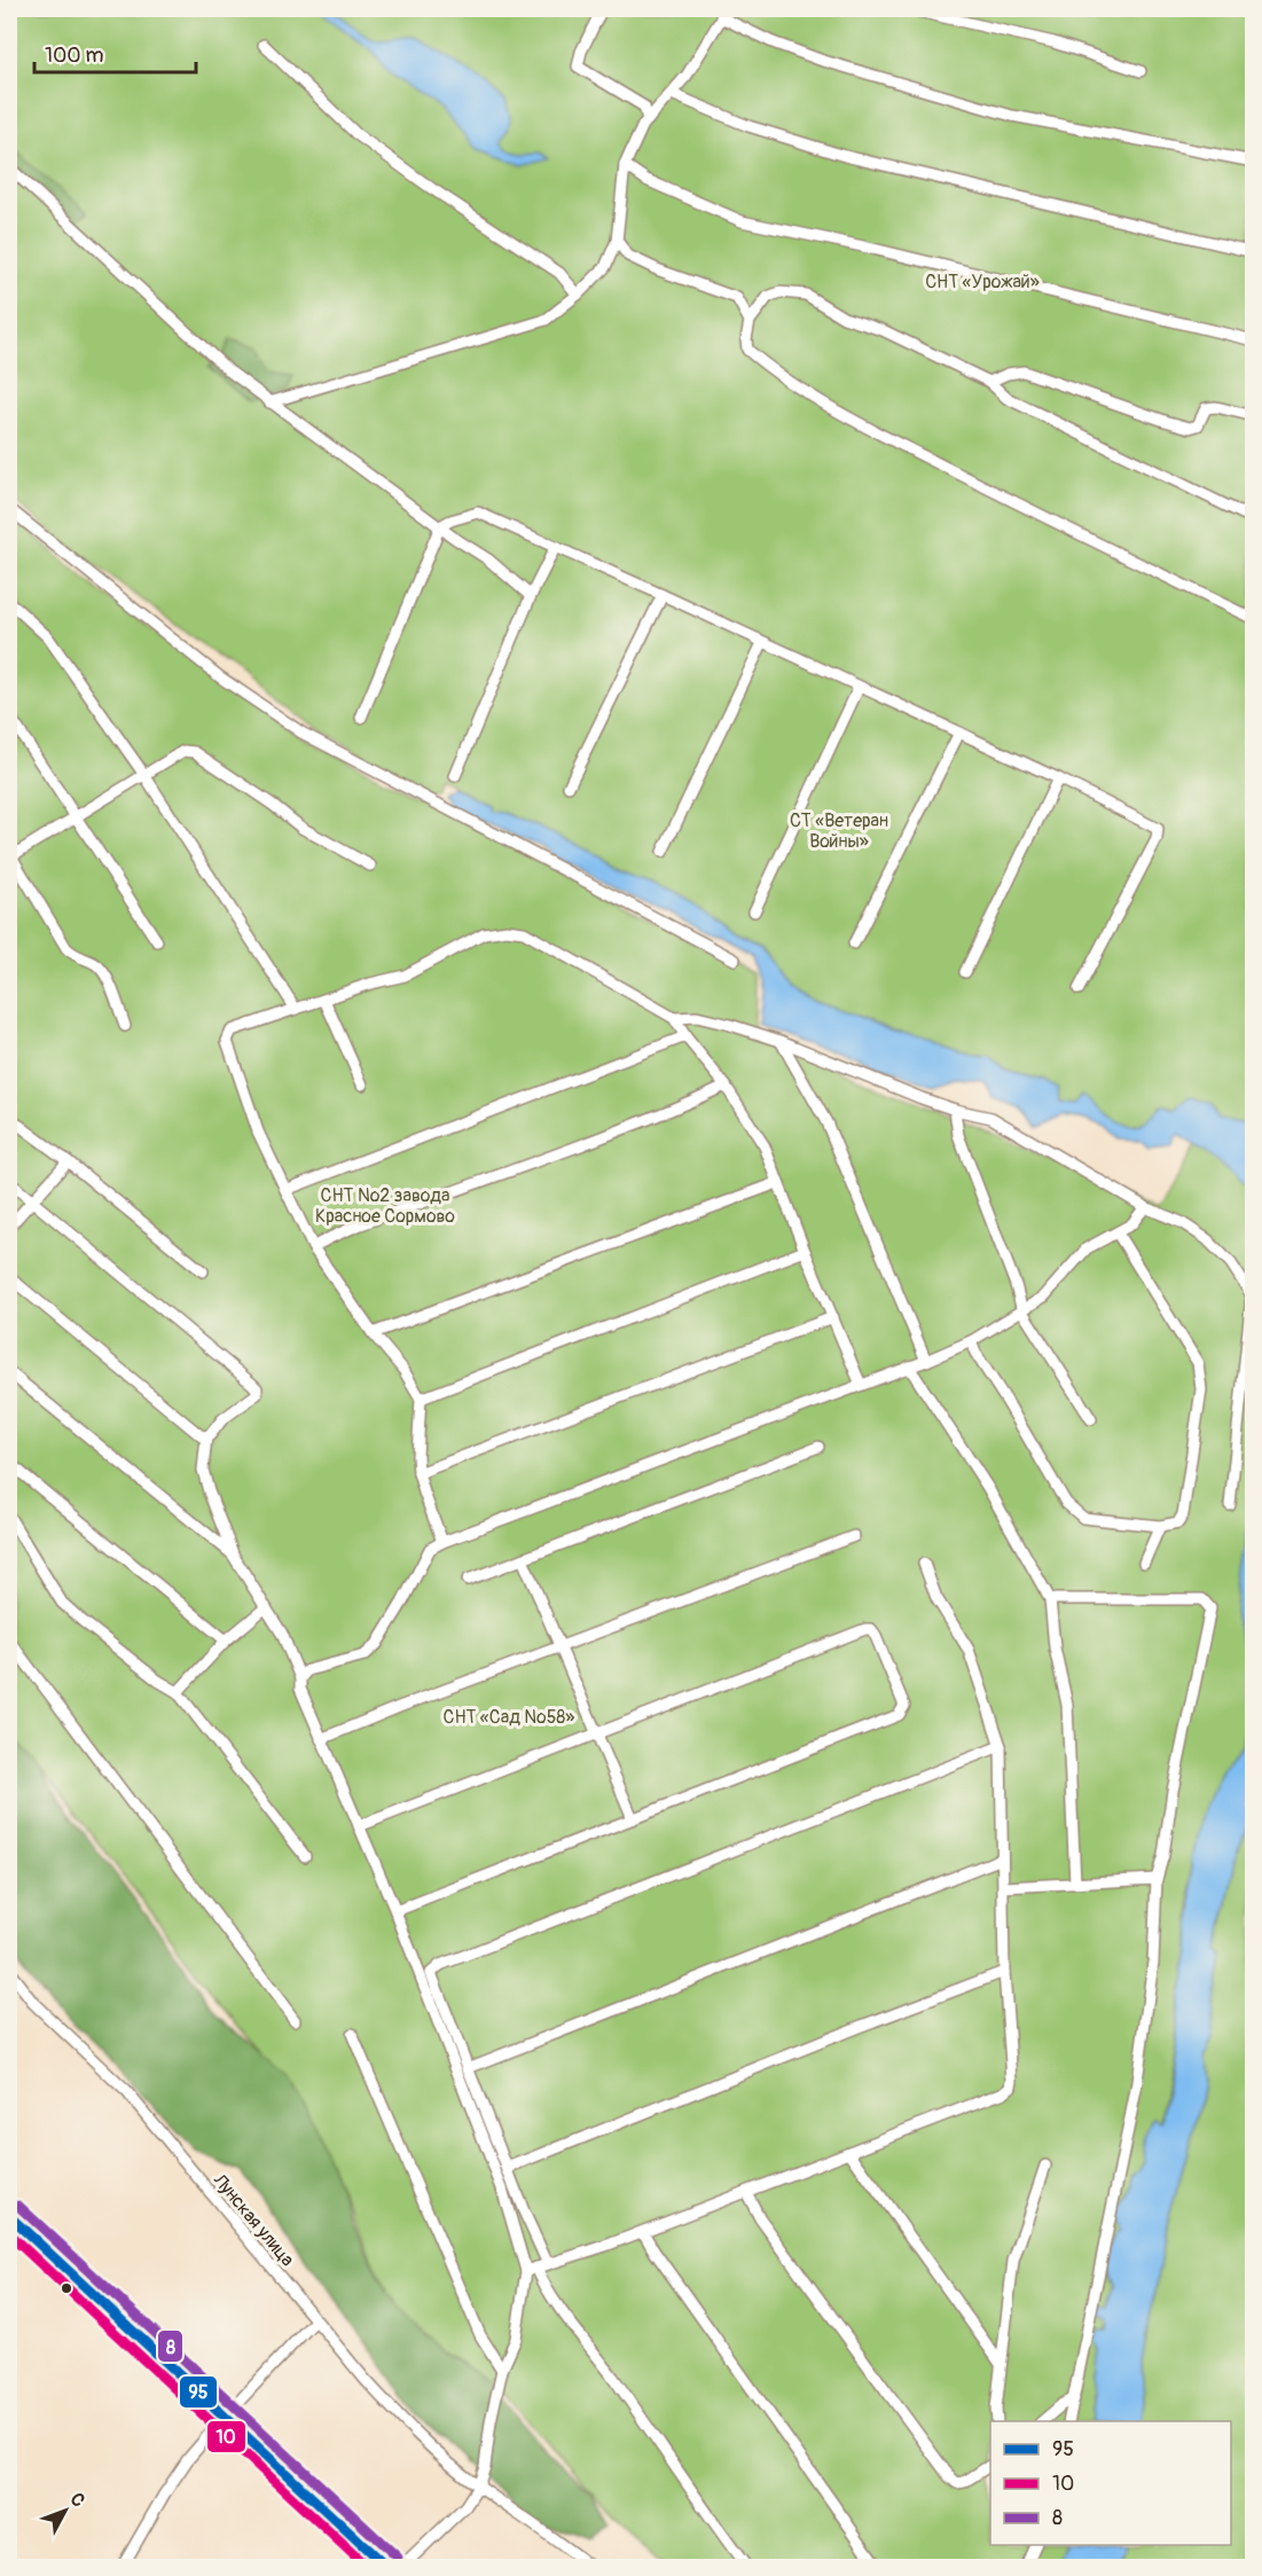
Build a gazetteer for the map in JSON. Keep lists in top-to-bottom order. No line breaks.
{"streets":{"street":["Лунская улица"]},"parks":["СНТ «Урожай»","СТ «Ветеран Войны»","СНТ №2 завода Красное Сормово","СНТ «Сад №58»"],"lines":["transit line 8","transit line 95","transit line 10"],"legend":["95","10","8"],"scale_bar":"100 m","north":"top right"}
